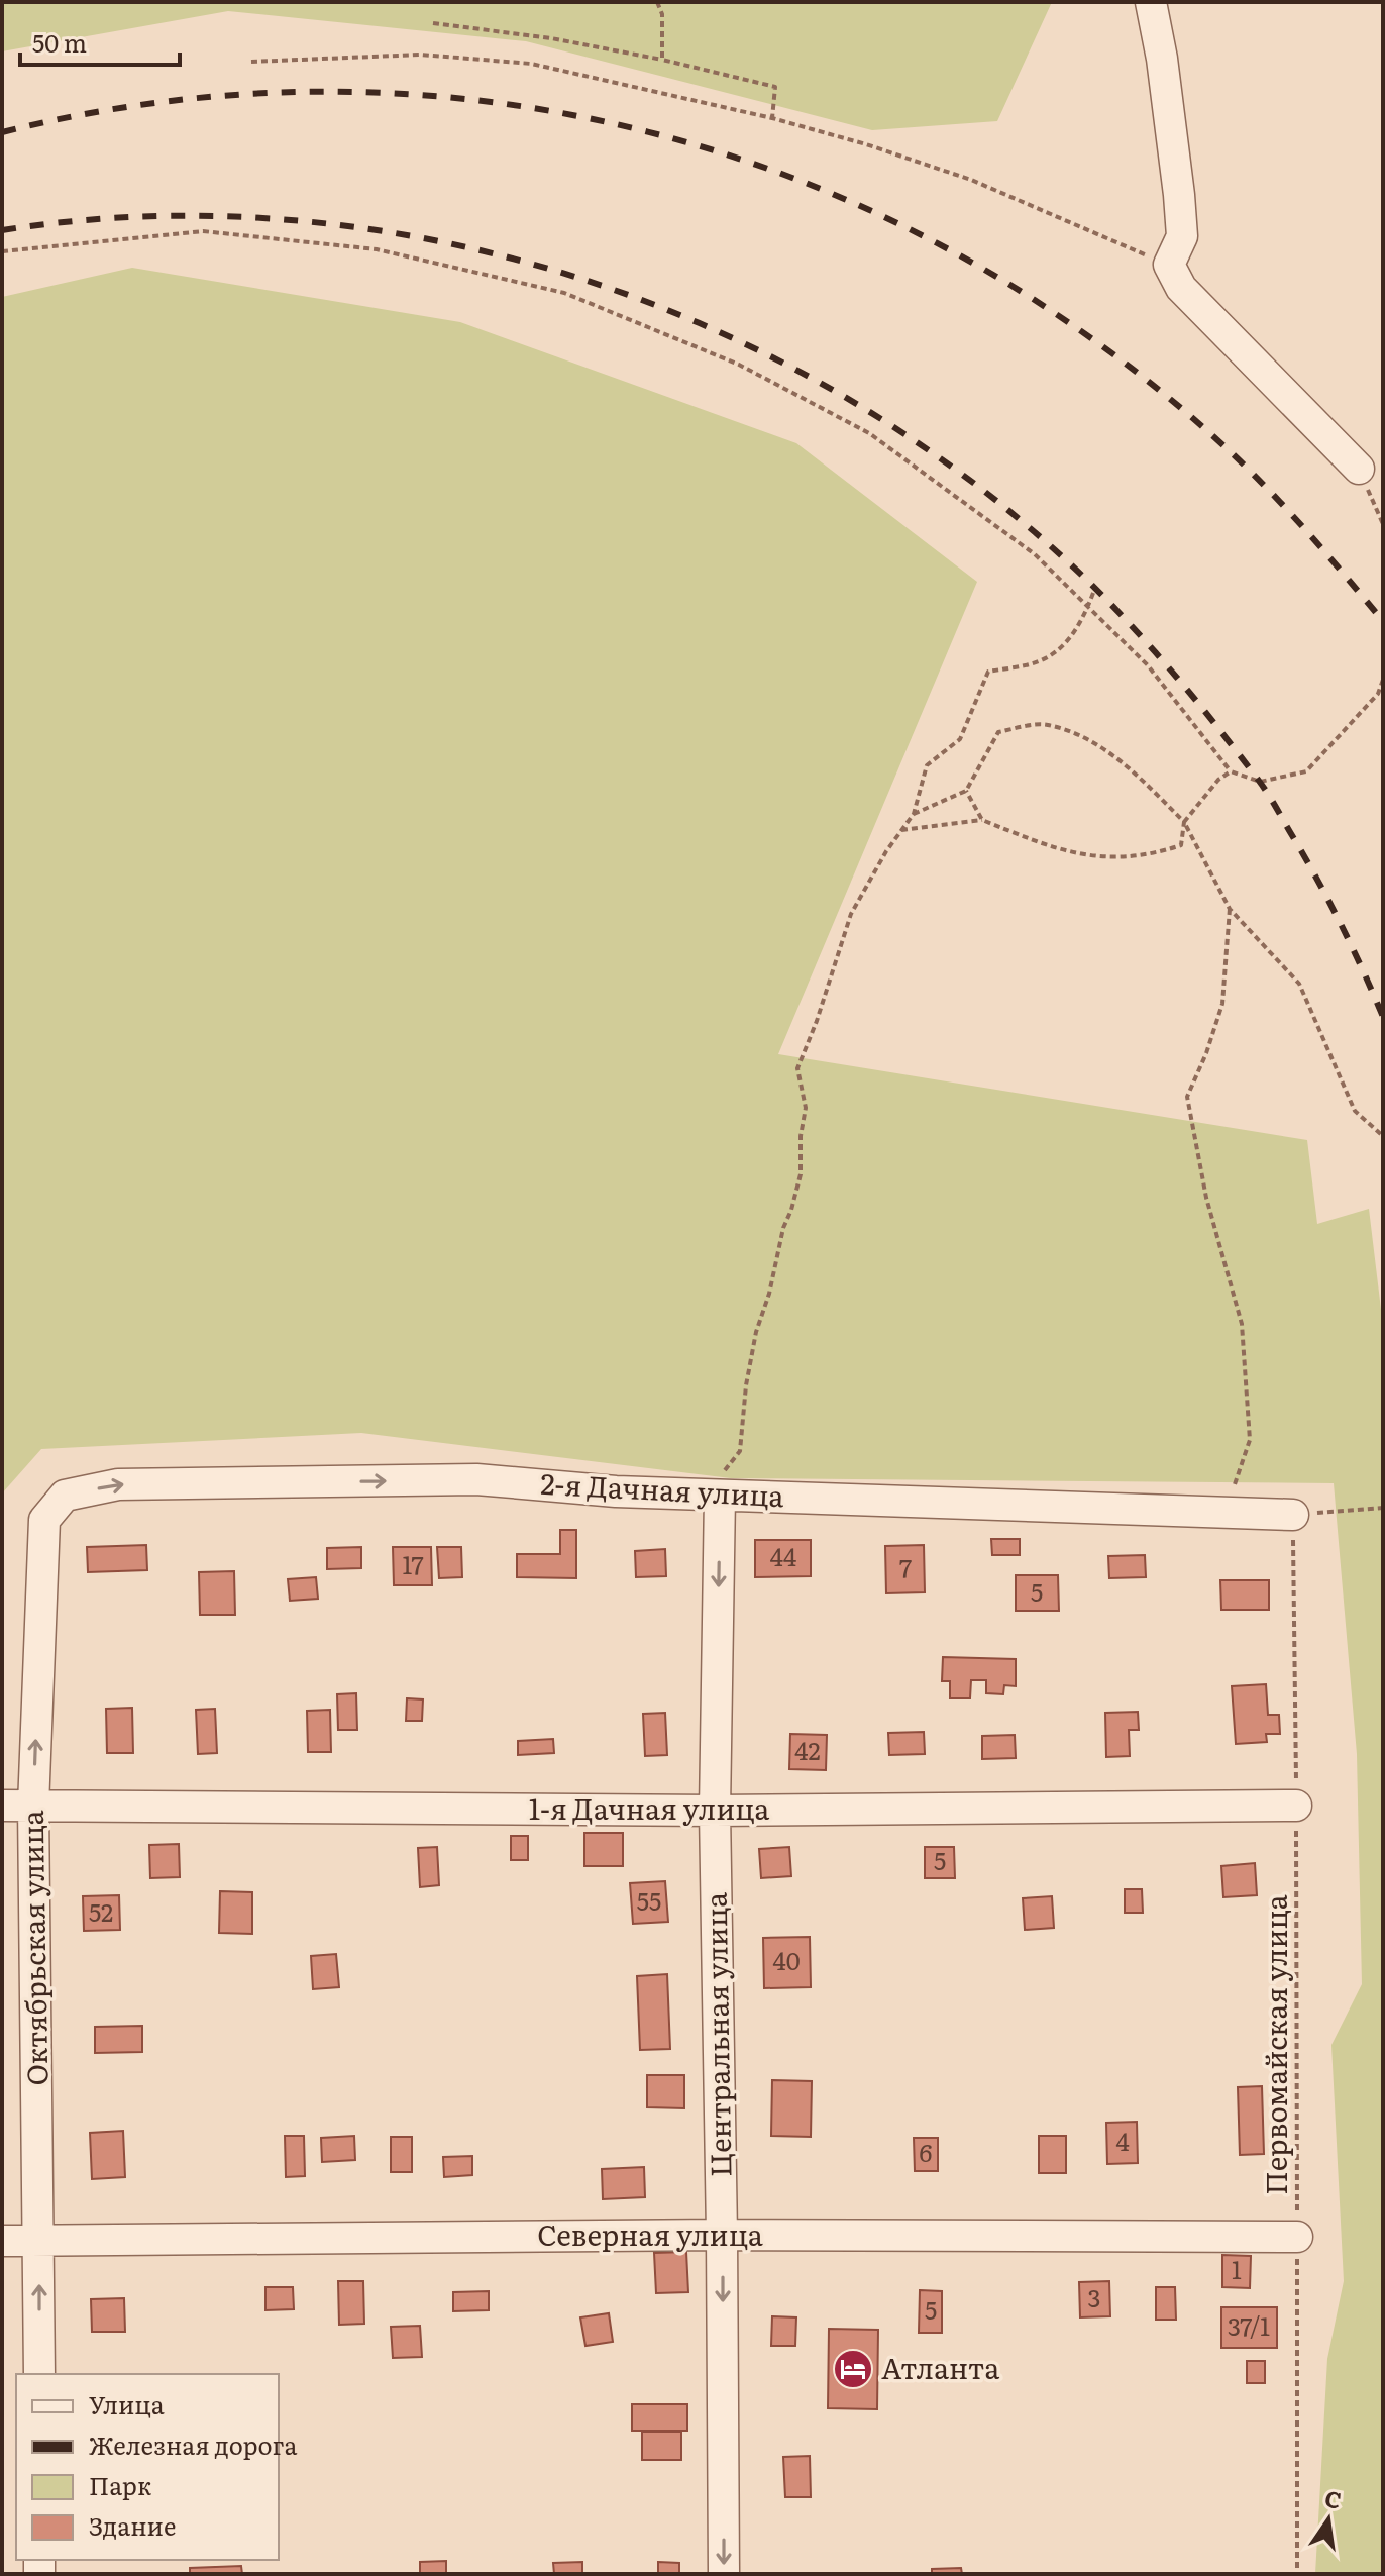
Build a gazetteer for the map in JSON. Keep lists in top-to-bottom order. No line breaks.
{"streets":{"street":["2-я Дачная улица","1-я Дачная улица","Октябрьская улица","Центральная улица","Северная улица"],"path":["Первомайская улица"]},"crossings":[["2-я Дачная улица","Октябрьская улица"],["2-я Дачная улица","Центральная улица"],["2-я Дачная улица","Первомайская улица"],["1-я Дачная улица","Октябрьская улица"],["1-я Дачная улица","Центральная улица"],["1-я Дачная улица","Первомайская улица"],["Октябрьская улица","Северная улица"],["Центральная улица","Северная улица"],["Первомайская улица","Северная улица"]],"one_way":["2-я Дачная улица","Октябрьская улица","Центральная улица"],"places":{"hotel":["Атланта"]},"house_numbers":["44","17","7","5","42","5","55","52","40","4","6","1","3","5","37/1"],"legend":["Улица","Железная дорога","Парк","Здание"],"scale_bar":"50 m","north":"top"}
